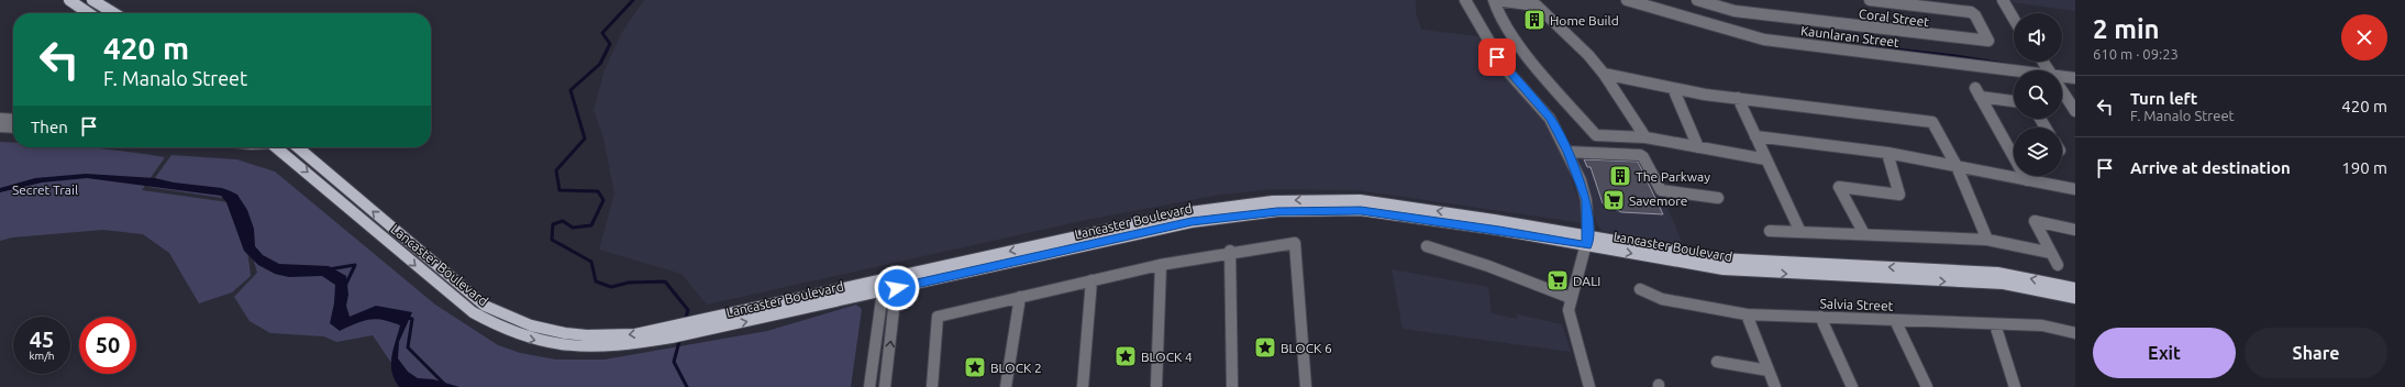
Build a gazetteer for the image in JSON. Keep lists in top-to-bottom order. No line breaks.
{"streets":{"main road":["Lancaster Boulevard"],"street":["Coral Street","Kaunlaran Street","Salvia Street"]},"parks":["Secret Trail"],"places":{"building":["Home Build","The Parkway"],"supermarket":["Savemore","DALI"],"place":["BLOCK 6","BLOCK 4","BLOCK 2"]},"page":{"heading":["2 min","610 m · 09:23"],"turn":["420 m","F. Manalo Street"],"list":[{"name":"Turn left","note":"F. Manalo Street","value":"420 m"},{"name":"Arrive at destination","value":"190 m"}],"then":"Then","speed":"45 km/h","limit":"50","buttons":["Exit","Share"]}}
